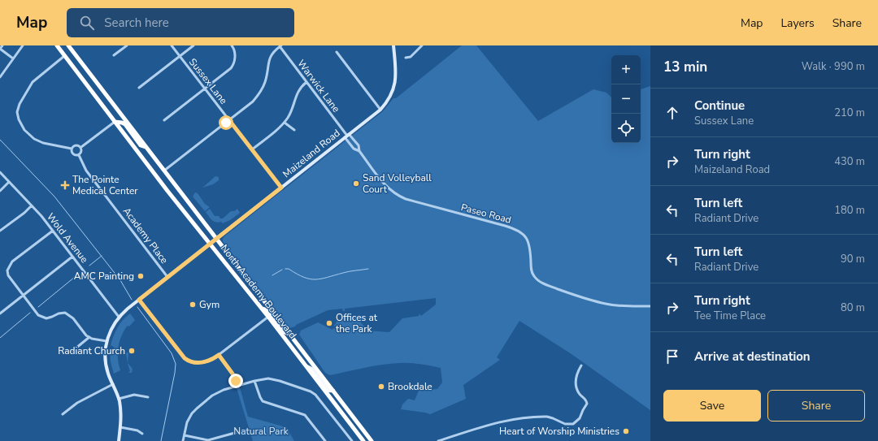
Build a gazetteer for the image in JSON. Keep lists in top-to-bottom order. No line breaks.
{"streets":{"highway":["North Academy Boulevard"],"main road":["Maizeland Road"],"street":["Sussex Lane","Warwick Lane","Paseo Road","Academy Place","Wold Avenue"]},"crossings":[["Sussex Lane","Maizeland Road"],["Warwick Lane","Maizeland Road"],["Warwick Lane","Paseo Road"],["Maizeland Road","Paseo Road"],["Maizeland Road","Academy Place"],["Maizeland Road","Wold Avenue"],["Maizeland Road","North Academy Boulevard"]],"parks":["Natural Park"],"places":{"other":["Sand Volleyball Court","AMC Painting","Gym","Offices at the Park","Radiant Church","Brookdale","Heart of Worship Ministries"],"health":["The Pointe Medical Center"]},"page":{"header":"Map","search":"Search here","nav":["Map","Layers","Share"],"heading":["13 min","Walk · 990 m"],"map_buttons":["+","−"],"list":[["Continue","Sussex Lane","210 m"],["Turn right","Maizeland Road","430 m"],["Turn left","Radiant Drive","180 m"],["Turn left","Radiant Drive","90 m"],["Turn right","Tee Time Place","80 m"],"Arrive at destination"],"buttons":["Save","Share"]}}
